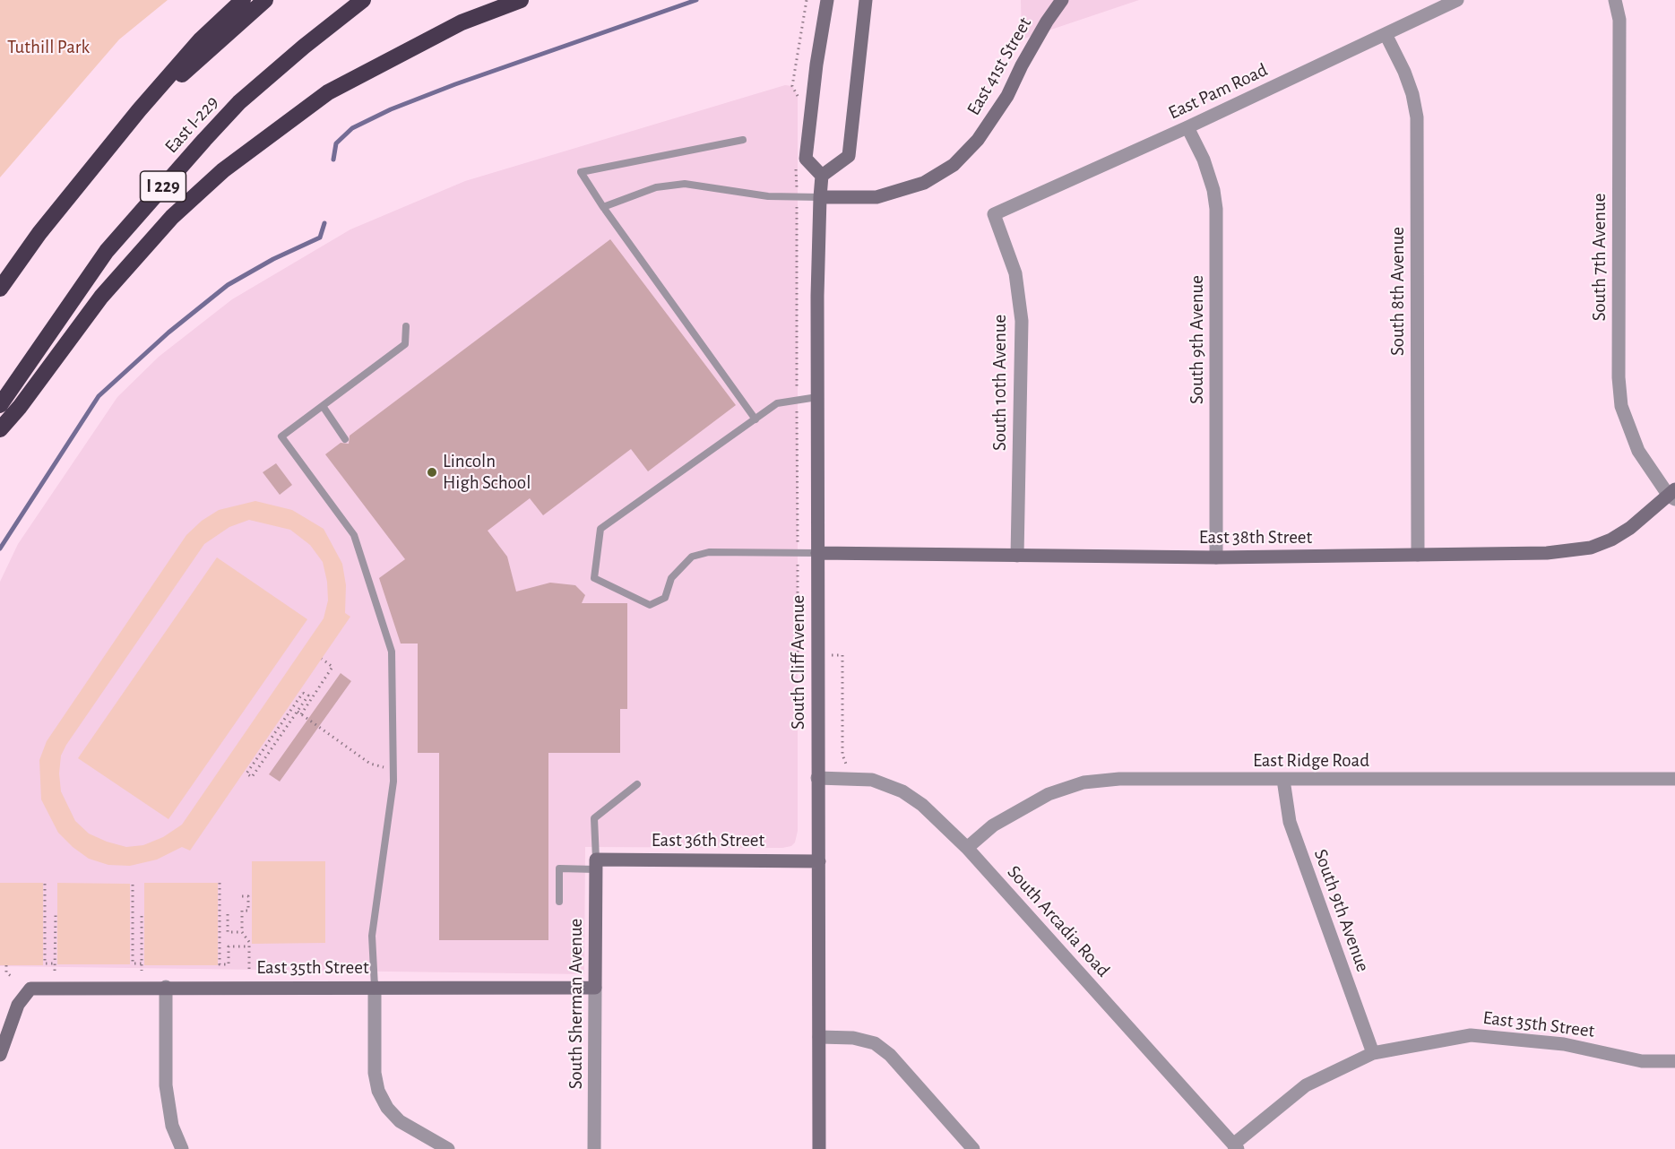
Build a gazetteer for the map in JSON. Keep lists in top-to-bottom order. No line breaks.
{"streets":{"highway":["East I-229","I 229"],"street":["East 41st Street","East Pam Road","South 7th Avenue","South 8th Avenue","South 9th Avenue","South 10th Avenue","East 38th Street","South Cliff Avenue","East Ridge Road","East 36th Street","South Arcadia Road","East 35th Street","South Sherman Avenue"]},"crossings":[["East 41st Street","South Cliff Avenue"],["East Pam Road","South 8th Avenue"],["East Pam Road","South 9th Avenue"],["East Pam Road","South 10th Avenue"],["South 7th Avenue","East 38th Street"],["South 8th Avenue","East 38th Street"],["South 9th Avenue","East 38th Street"],["South 9th Avenue","East Ridge Road"],["South 9th Avenue","East 35th Street"],["South 10th Avenue","East 38th Street"],["East 38th Street","South Cliff Avenue"],["South Cliff Avenue","East 36th Street"],["South Cliff Avenue","South Arcadia Road"],["East Ridge Road","South Arcadia Road"],["East 36th Street","South Sherman Avenue"],["South Arcadia Road","East 35th Street"],["East 35th Street","South Sherman Avenue"]],"parks":["Tuthill Park"],"places":["Lincoln High School"]}
